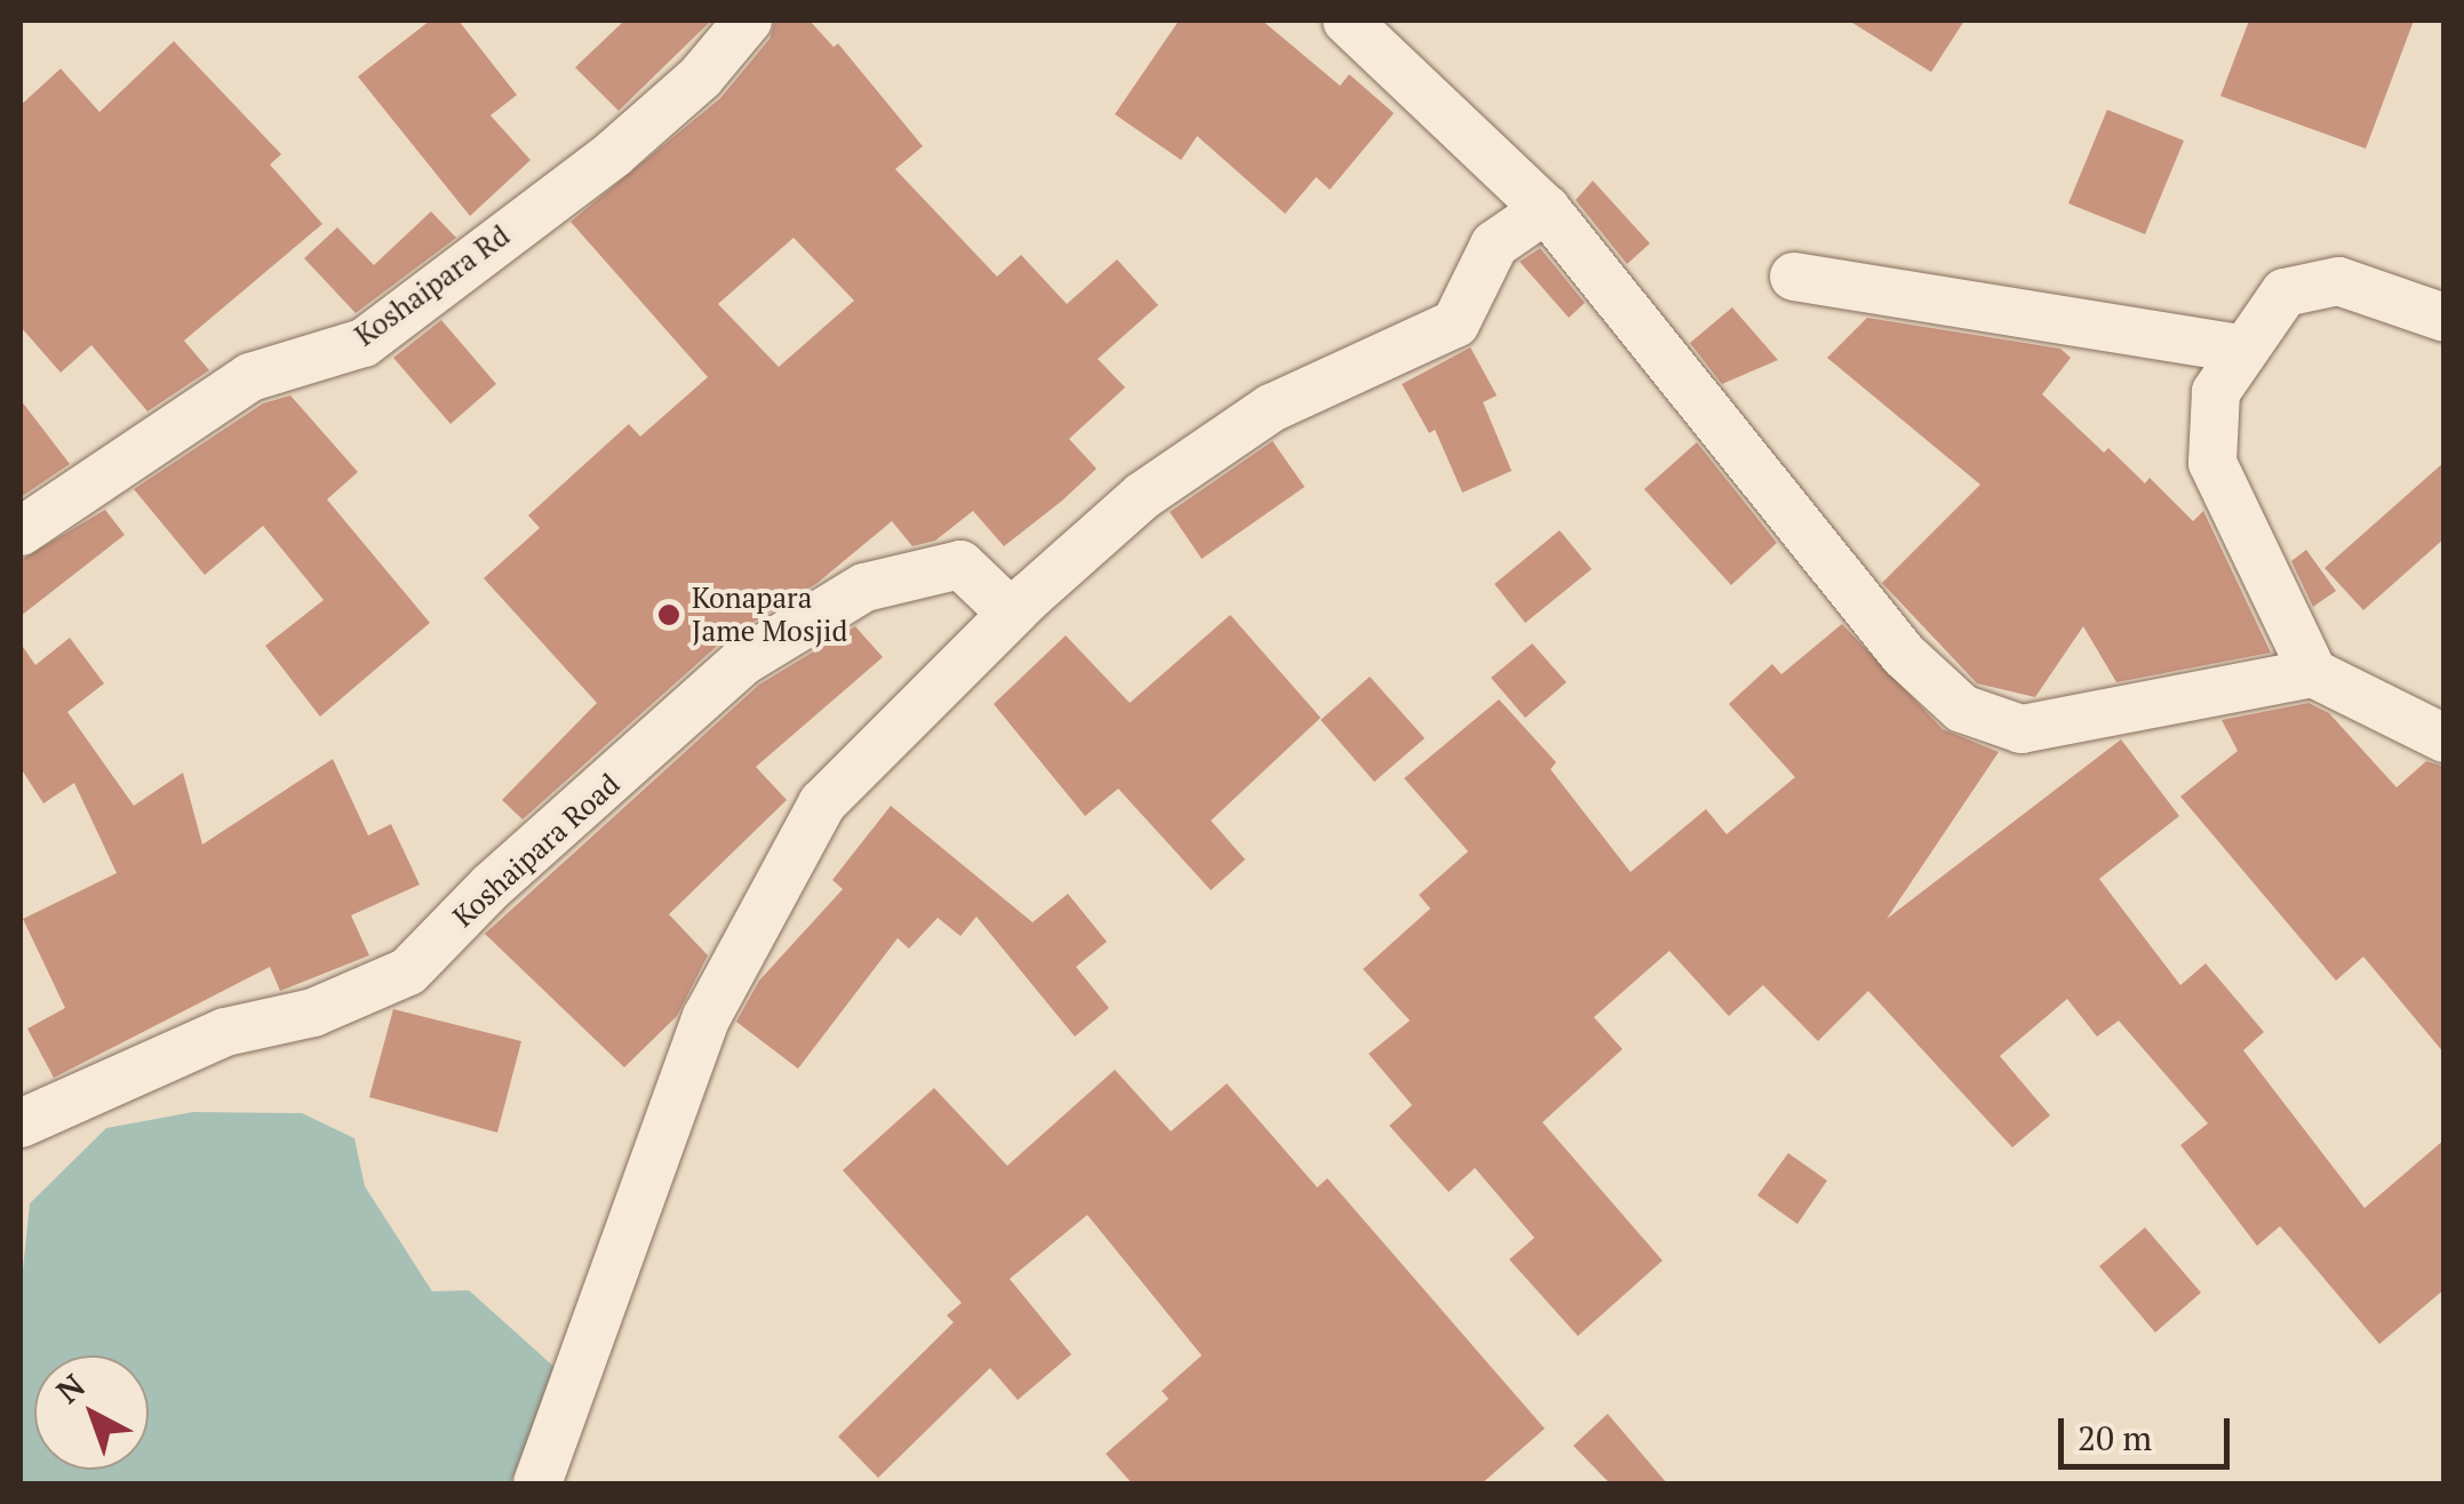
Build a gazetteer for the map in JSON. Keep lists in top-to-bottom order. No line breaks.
{"streets":{"street":["Koshaipara Rd","Koshaipara Road"]},"places":["Konapara Jame Mosjid"],"scale_bar":"20 m","north":"top left"}
